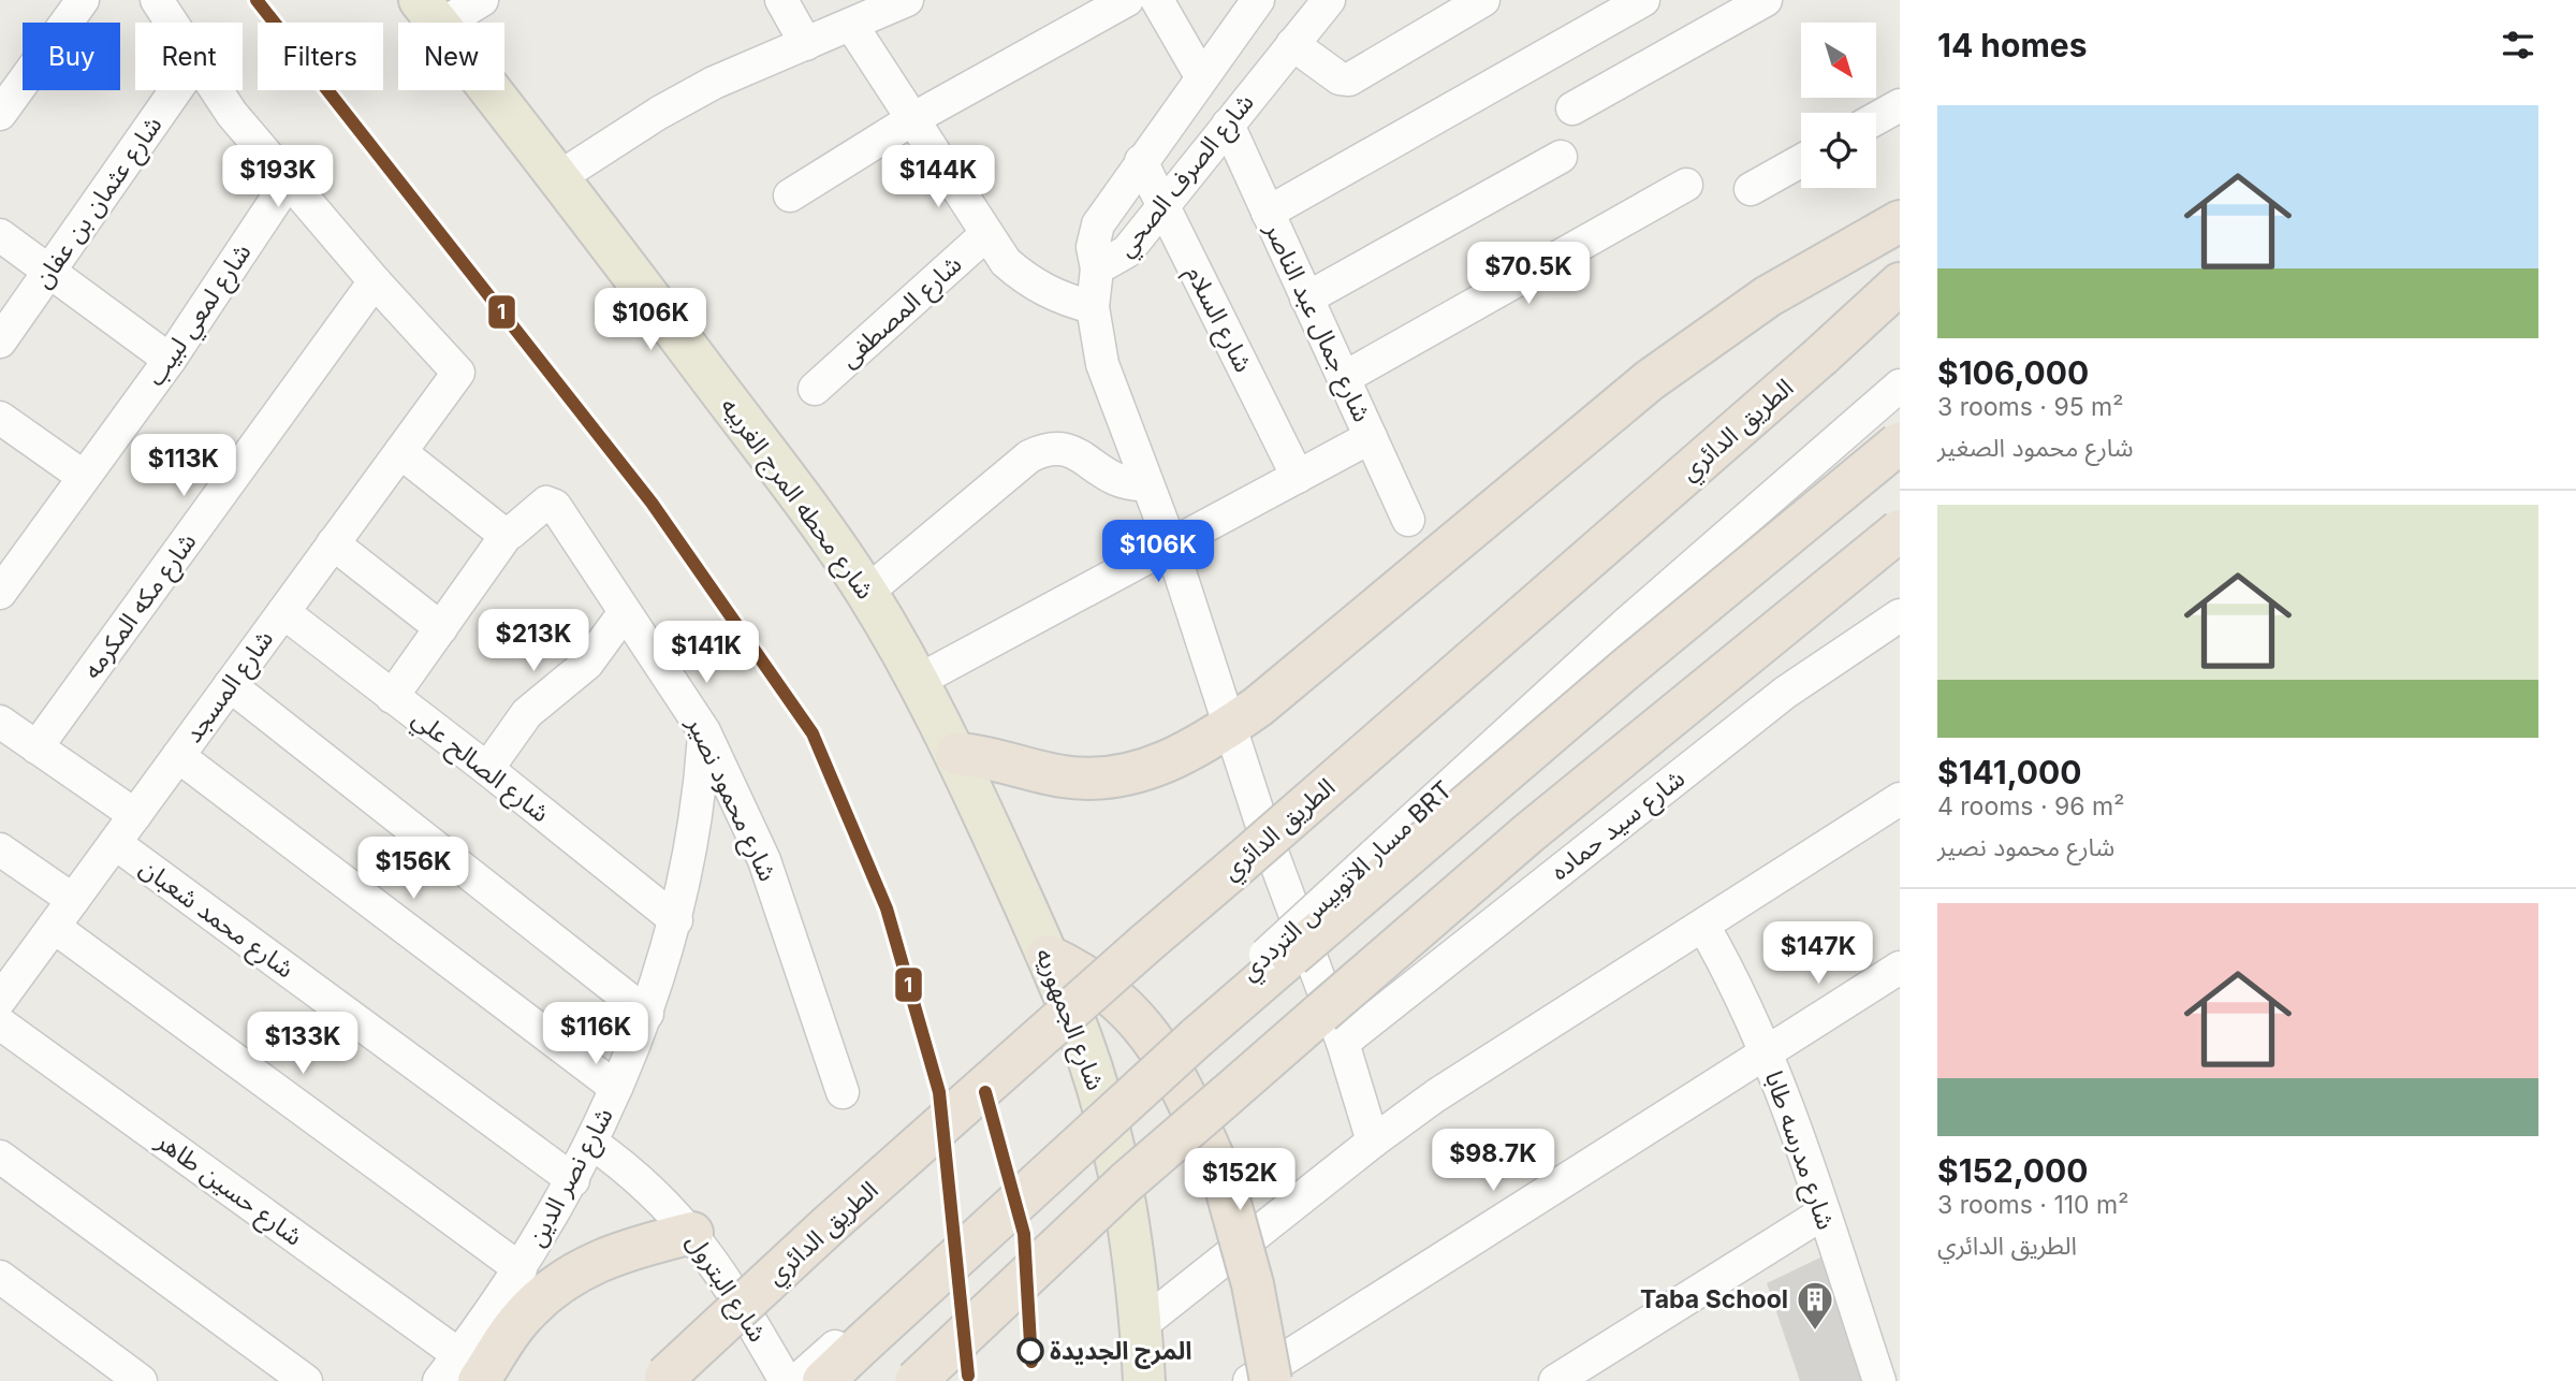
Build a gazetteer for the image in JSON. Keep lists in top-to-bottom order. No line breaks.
{"streets":{"highway":["الطريق الدائري"],"main road":["شارع محطه المرج الغربيه","شارع الجمهوريه"],"street":["شارع الصرف الصحي","شارع عثمان بن عفان","شارع المصطفى","شارع لمعي لبيب","شارع السلام","شارع جمال عبد الناصر","شارع مكه المكرمه","شارع المسجد","شارع الصالح علي","شارع محمود نصير","شارع سيد حماده","مسار الاتوبيس الترددي BRT","شارع محمد شعبان","شارع مدرسه طابا","شارع نصر الدين","شارع حسين طاهر","شارع البترول"]},"crossings":[["شارع الصرف الصحي","شارع السلام"],["شارع الصرف الصحي","شارع جمال عبد الناصر"],["شارع محطه المرج الغربيه","شارع الجمهوريه"],["شارع مكه المكرمه","شارع المسجد"],["شارع المسجد","شارع الصالح علي"],["شارع المسجد","شارع محمد شعبان"],["شارع الصالح علي","شارع نصر الدين"],["شارع محمود نصير","شارع نصر الدين"],["شارع محمد شعبان","شارع نصر الدين"],["شارع نصر الدين","شارع حسين طاهر"],["شارع نصر الدين","شارع البترول"]],"places":{"building":["Taba School"],"other":["المرج الجديدة"]},"lines":["transit line 1"],"north":"bottom right","page":{"heading":"14 homes","chip":["Buy","Rent","Filters","New"],"list":[{"name":"$106,000","note":"3 rooms · 95 m² · شارع محمود الصغير"},{"name":"$141,000","note":"4 rooms · 96 m² · شارع محمود نصير"},{"name":"$152,000","note":"3 rooms · 110 m² · الطريق الدائري"}],"price":["$193K","$144K","$70.5K","$106K","$113K","$106K","$213K","$141K","$156K","$147K","$116K","$133K","$98.7K","$152K"]}}
